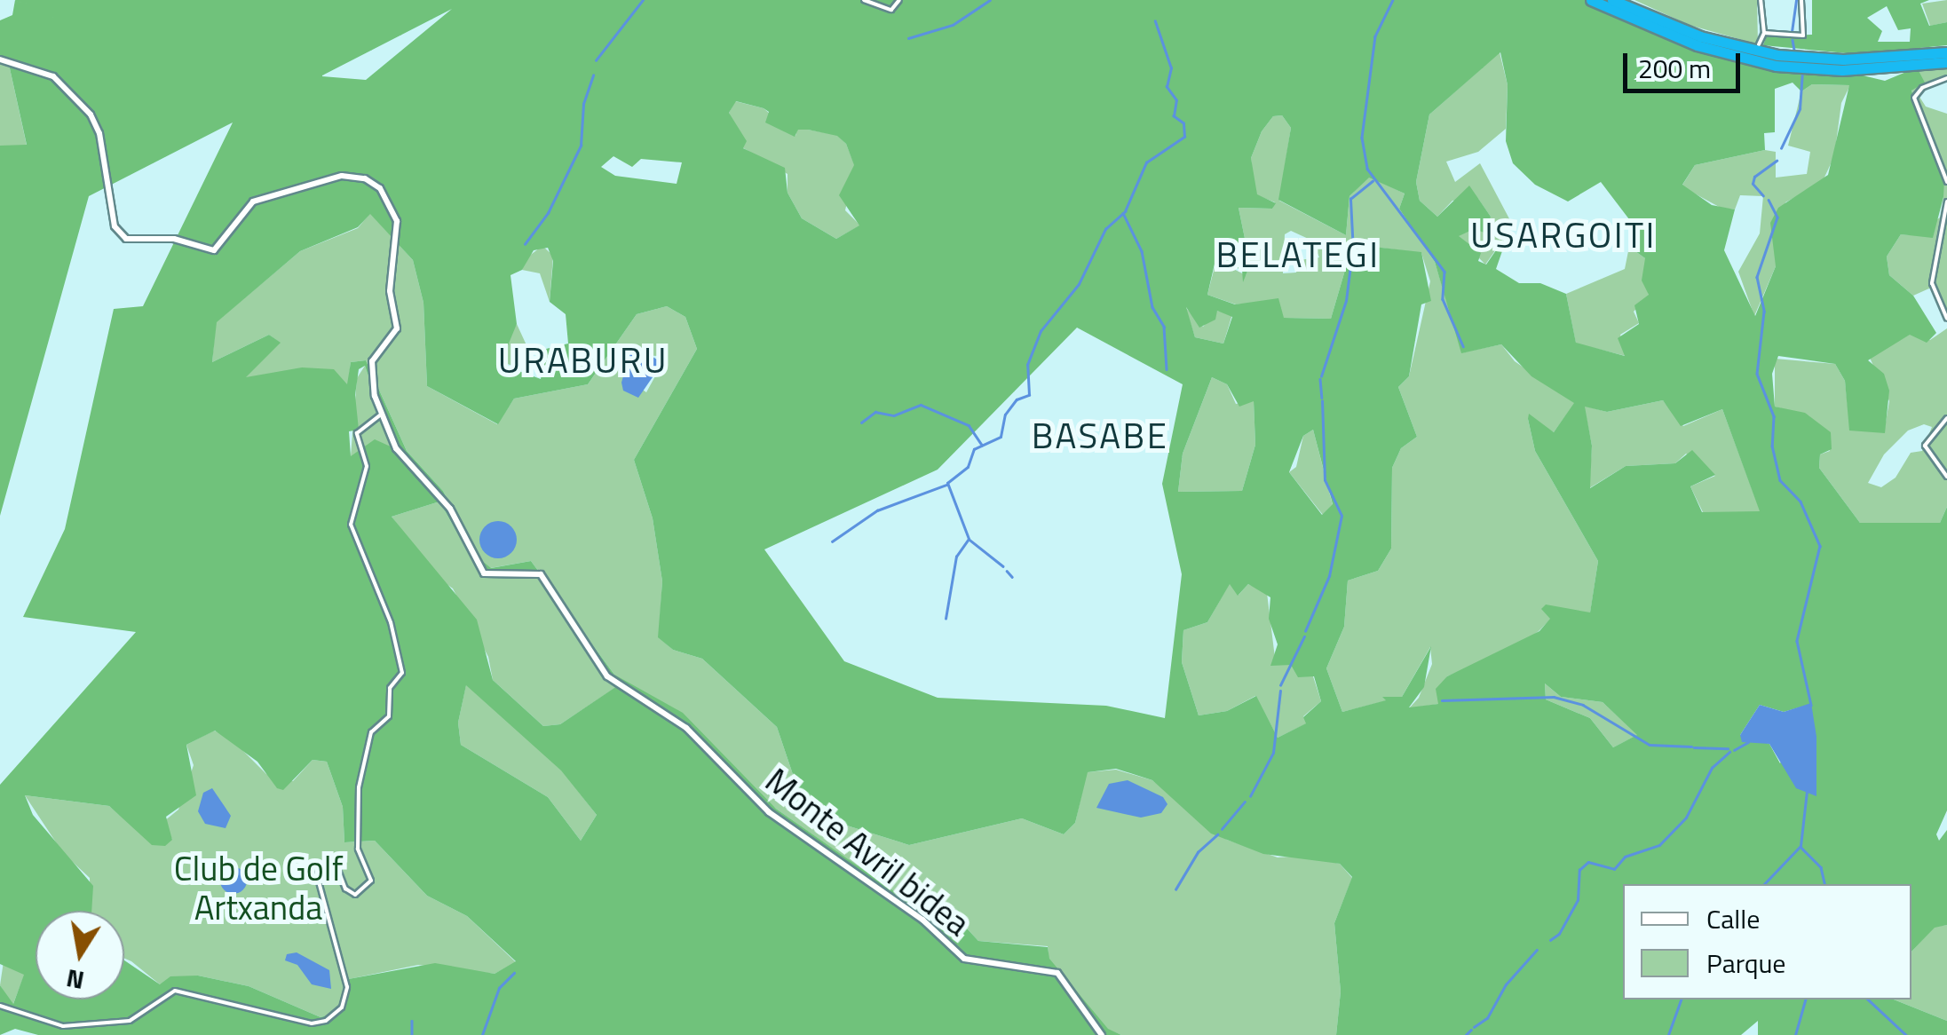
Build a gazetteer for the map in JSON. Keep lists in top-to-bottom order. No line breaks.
{"streets":{"street":["Monte Avril bidea"]},"districts":["USARGOITI","BELATEGI","URABURU","BASABE"],"parks":["Club de Golf Artxanda"],"legend":["Calle","Parque"],"scale_bar":"200 m","north":"bottom"}
